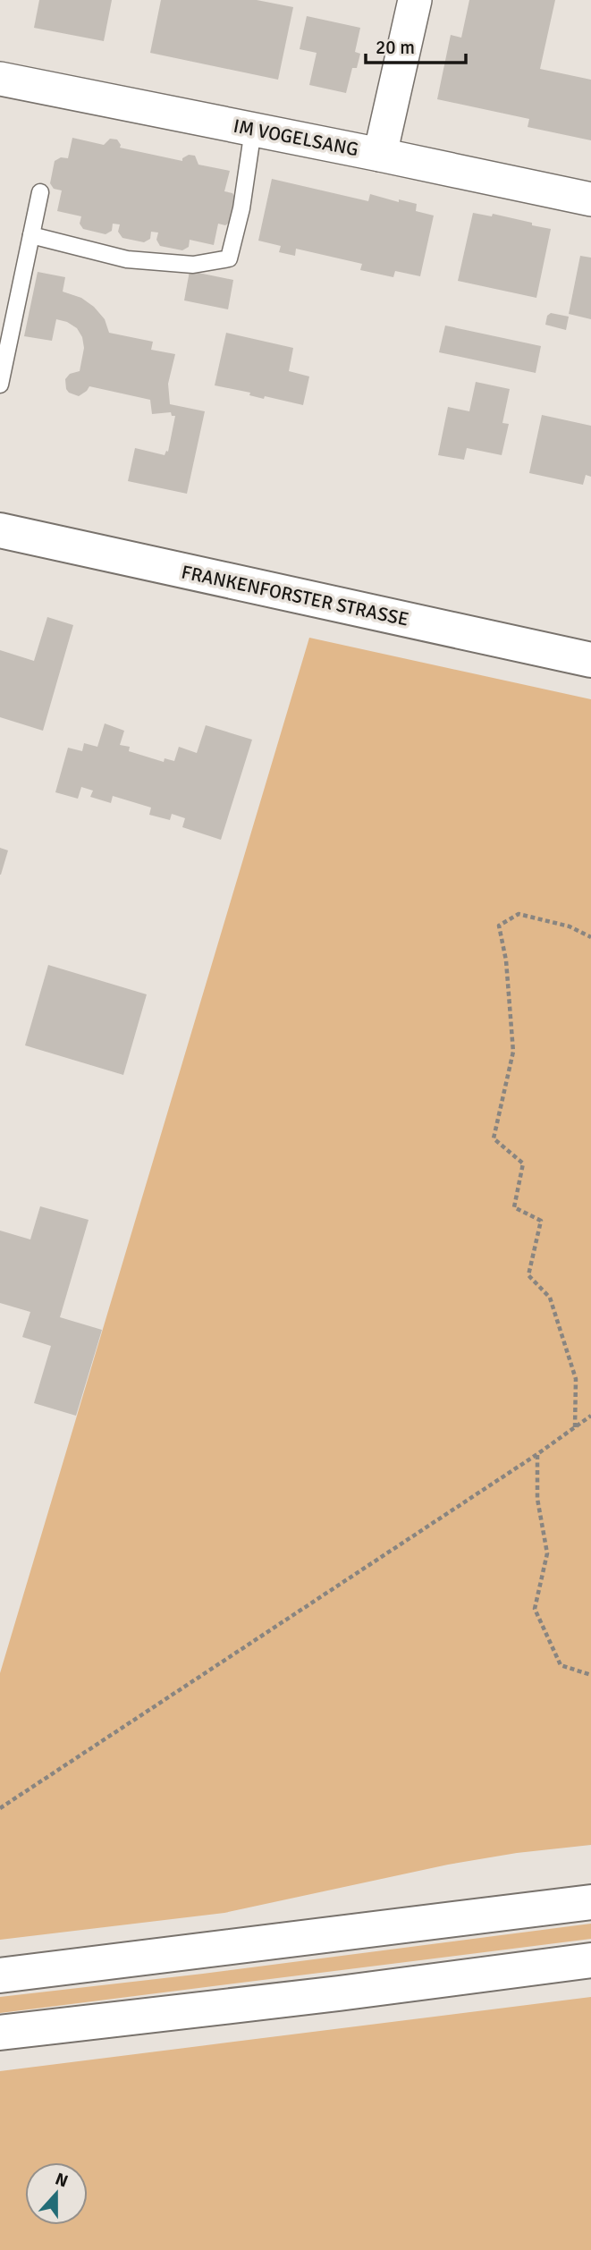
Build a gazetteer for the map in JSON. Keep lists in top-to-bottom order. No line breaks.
{"streets":{"main road":["FRANKENFORSTER STRASSE"],"street":["IM VOGELSANG"]},"scale_bar":"20 m","north":"top"}
